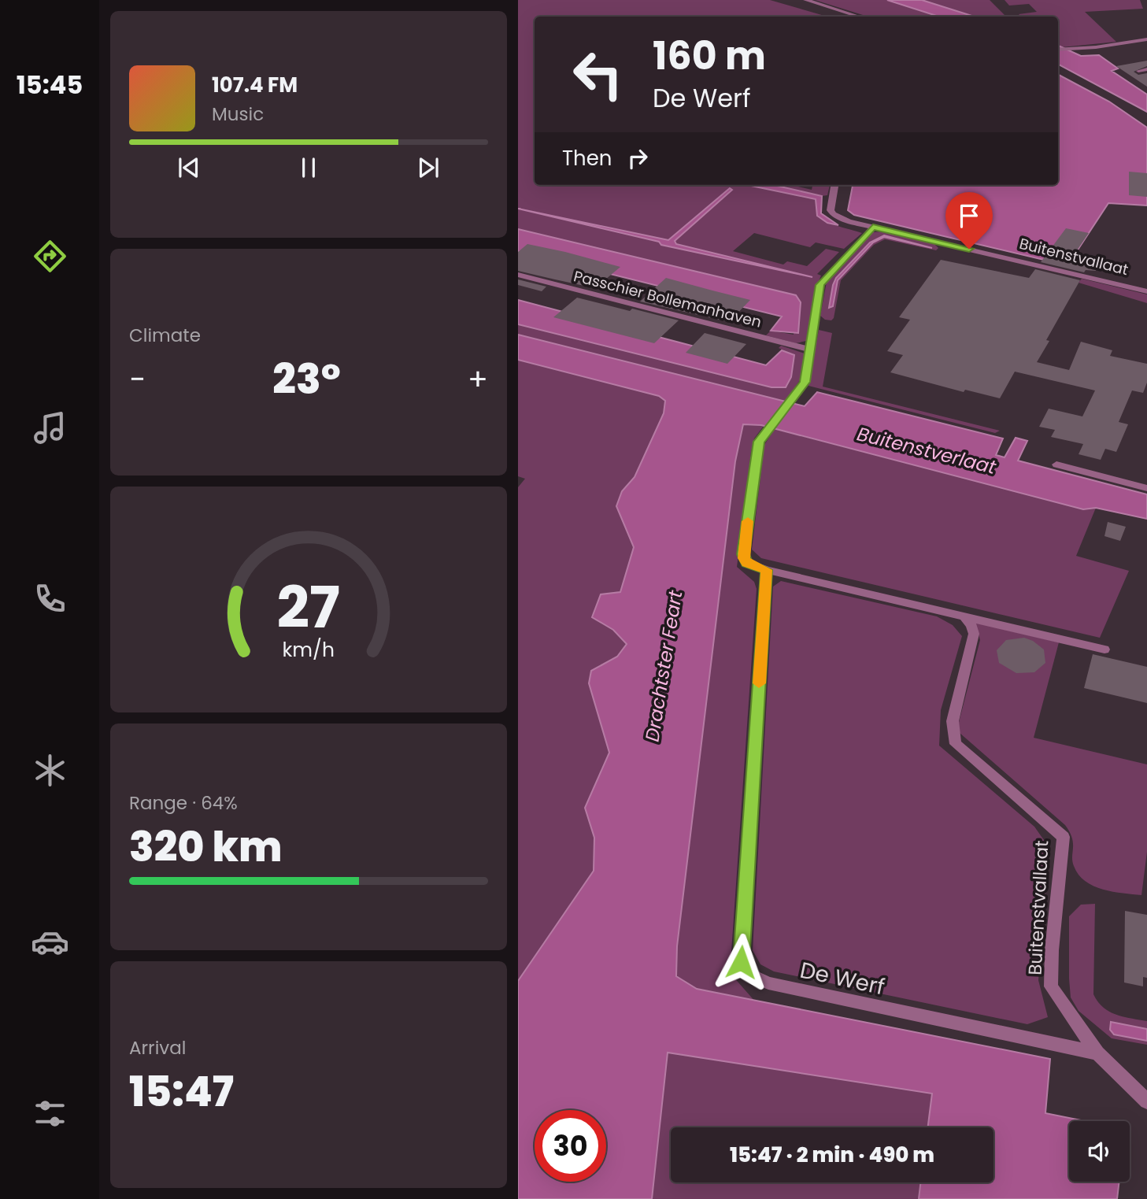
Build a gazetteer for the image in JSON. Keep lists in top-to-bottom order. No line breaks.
{"streets":{"street":["Buitenstvallaat","Passchier Bollemanhaven","De Werf"]},"crossings":[["Buitenstvallaat","De Werf"]],"water":["Buitenstverlaat","Drachtster Feart"],"page":{"tabs":"15:45","turn":["160 m","De Werf"],"song":["107.4 FM","Music"],"then":"Then","tile":["Climate",["Range · 64%","320 km"],["Arrival","15:47"]],"heat":["−","23°","+"],"limit":"30","trip":"15:47 · 2 min · 490 m","gauge":["27","km/h"]}}
